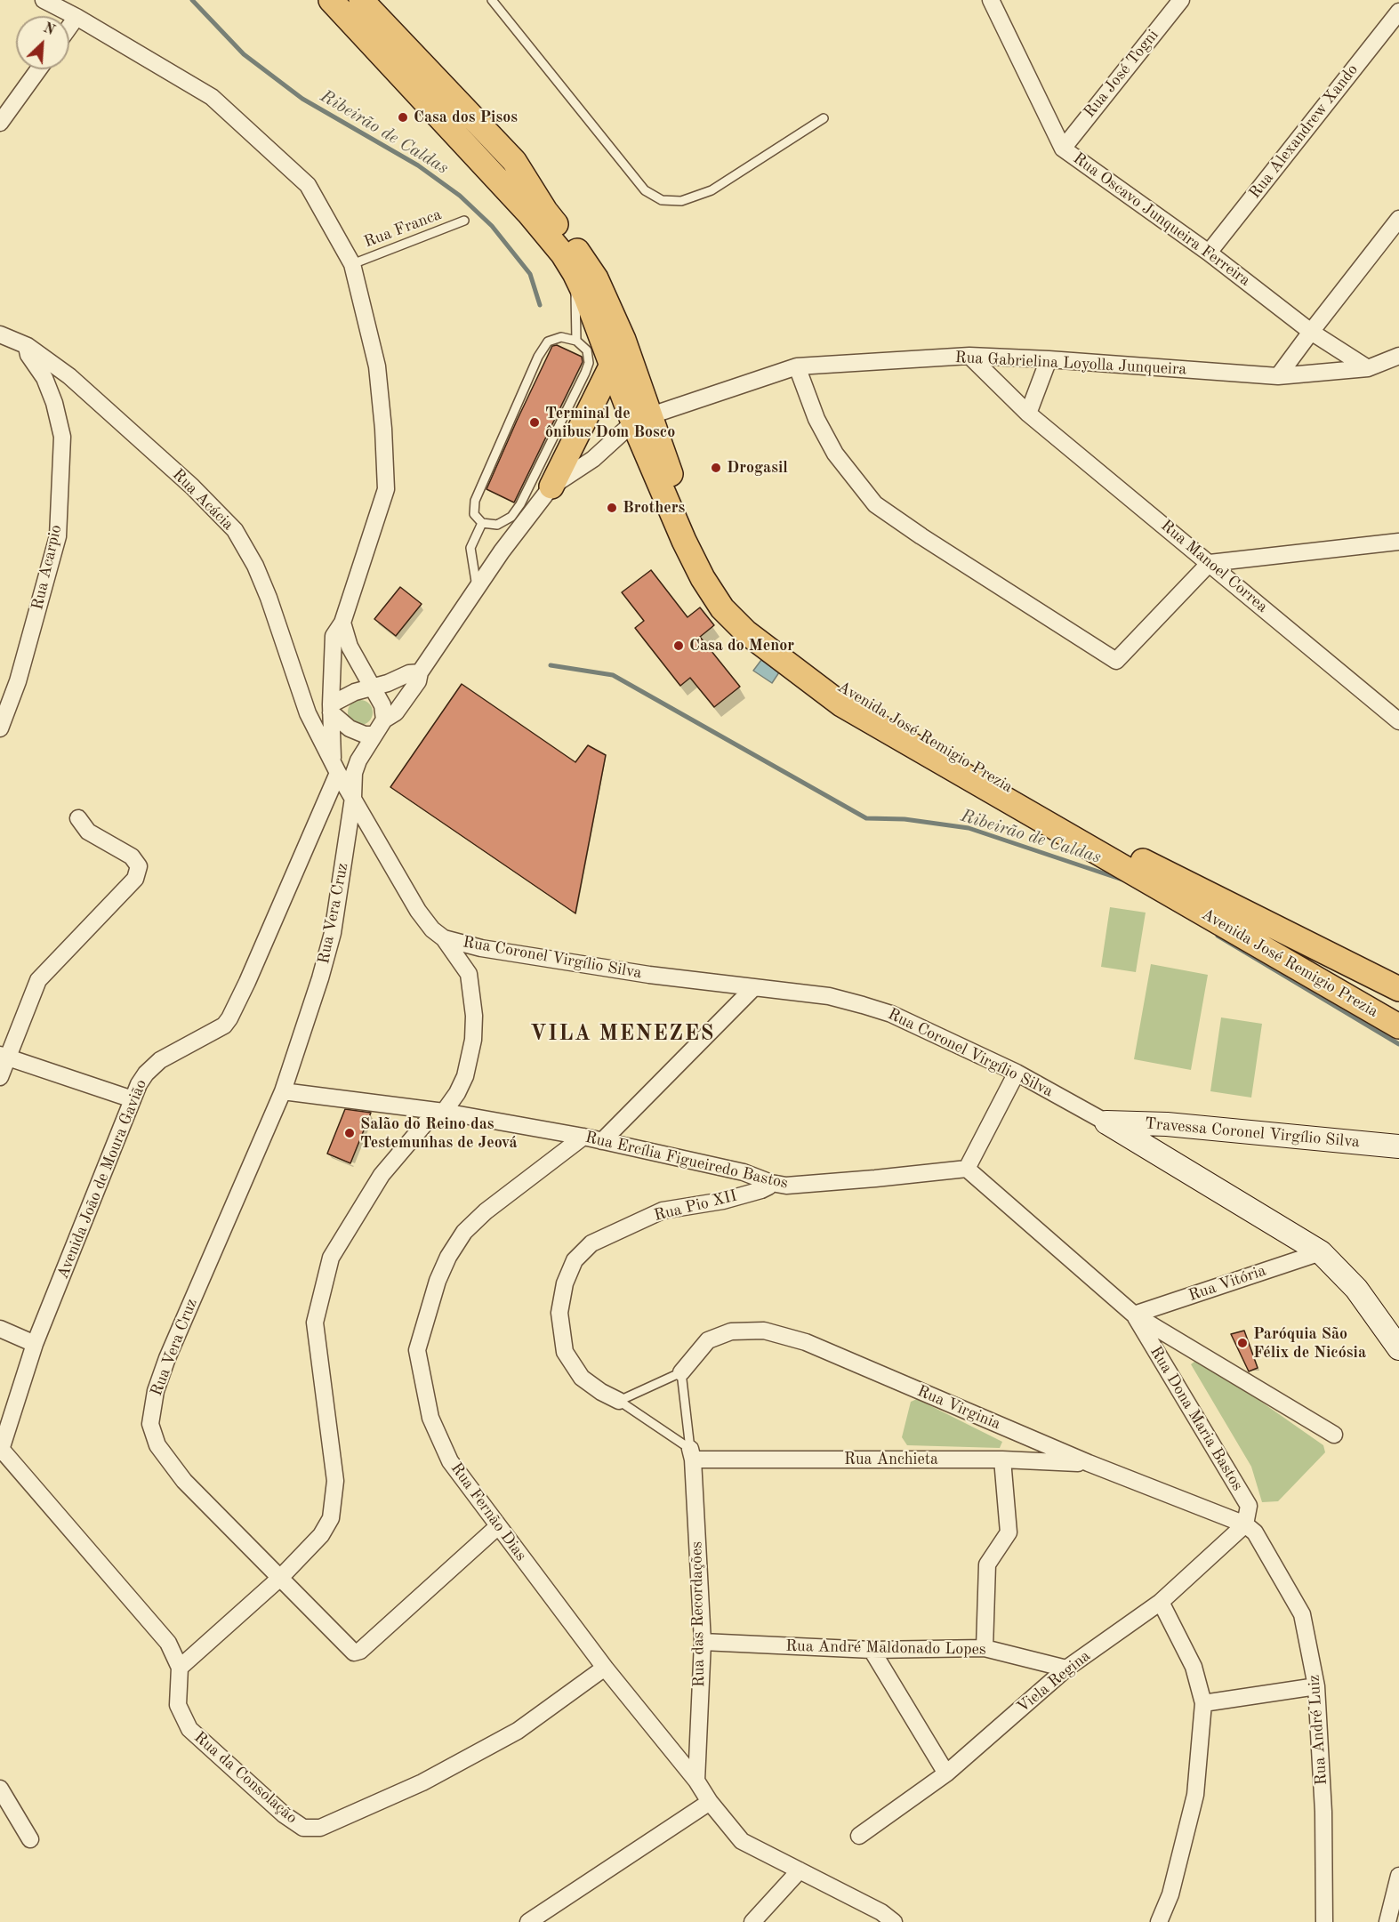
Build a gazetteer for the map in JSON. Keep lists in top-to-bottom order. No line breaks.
{"streets":{"main road":["Avenida José Remigio Prezia"],"street":["Rua José Togni","Rua Alexandrew Xando","Rua Oscavo Junqueira Ferreira","Rua Gabrielina Loyolla Junqueira","Rua Acácia","Rua Manoel Correa","Rua Acarpio","Rua Vera Cruz","Rua Coronel Virgílio Silva","Travessa Coronel Virgílio Silva","Rua Ercília Figueiredo Bastos","Avenida João de Moura Gavião","Rua Pio XII","Rua Vitória","Rua Virginia","Rua Dona Maria Bastos","Rua Anchieta","Rua Fernão Dias","Rua das Recordações","Rua André Maldonado Lopes","Viela Regina","Rua André Luiz","Rua da Consolação"],"lane":["Rua Franca"]},"crossings":[["Rua José Togni","Rua Oscavo Junqueira Ferreira"],["Rua Alexandrew Xando","Rua Oscavo Junqueira Ferreira"],["Rua Oscavo Junqueira Ferreira","Rua Gabrielina Loyolla Junqueira"],["Rua Gabrielina Loyolla Junqueira","Rua Manoel Correa"],["Rua Gabrielina Loyolla Junqueira","Avenida José Remigio Prezia"],["Rua Gabrielina Loyolla Junqueira","Rua Vera Cruz"],["Rua Acácia","Rua Acarpio"],["Rua Acácia","Rua Coronel Virgílio Silva"],["Rua Acácia","Avenida João de Moura Gavião"],["Avenida José Remigio Prezia","Rua Vera Cruz"],["Rua Vera Cruz","Rua Coronel Virgílio Silva"],["Rua Vera Cruz","Rua Ercília Figueiredo Bastos"],["Rua Vera Cruz","Rua Fernão Dias"],["Rua Coronel Virgílio Silva","Travessa Coronel Virgílio Silva"],["Rua Coronel Virgílio Silva","Avenida João de Moura Gavião"],["Rua Coronel Virgílio Silva","Rua Vitória"],["Rua Ercília Figueiredo Bastos","Rua Pio XII"],["Rua Ercília Figueiredo Bastos","Rua Fernão Dias"],["Avenida João de Moura Gavião","Rua da Consolação"],["Rua Vitória","Rua Dona Maria Bastos"],["Rua Virginia","Rua Dona Maria Bastos"],["Rua Virginia","Rua Anchieta"],["Rua Virginia","Viela Regina"],["Rua Virginia","Rua André Luiz"],["Rua Dona Maria Bastos","Viela Regina"],["Rua Dona Maria Bastos","Rua André Luiz"],["Rua Anchieta","Rua das Recordações"],["Rua Fernão Dias","Rua das Recordações"],["Rua Fernão Dias","Rua da Consolação"],["Rua das Recordações","Rua André Maldonado Lopes"],["Rua André Maldonado Lopes","Viela Regina"],["Viela Regina","Rua André Luiz"]],"districts":["VILA MENEZES"],"water":["Ribeirão de Caldas"],"places":["Casa dos Pisos","Terminal de ônibus Dom Bosco","Drogasil","Brothers","Casa do Menor","Salão do Reino das Testemunhas de Jeová","Paróquia São Félix de Nicósia"],"north":"top right"}
